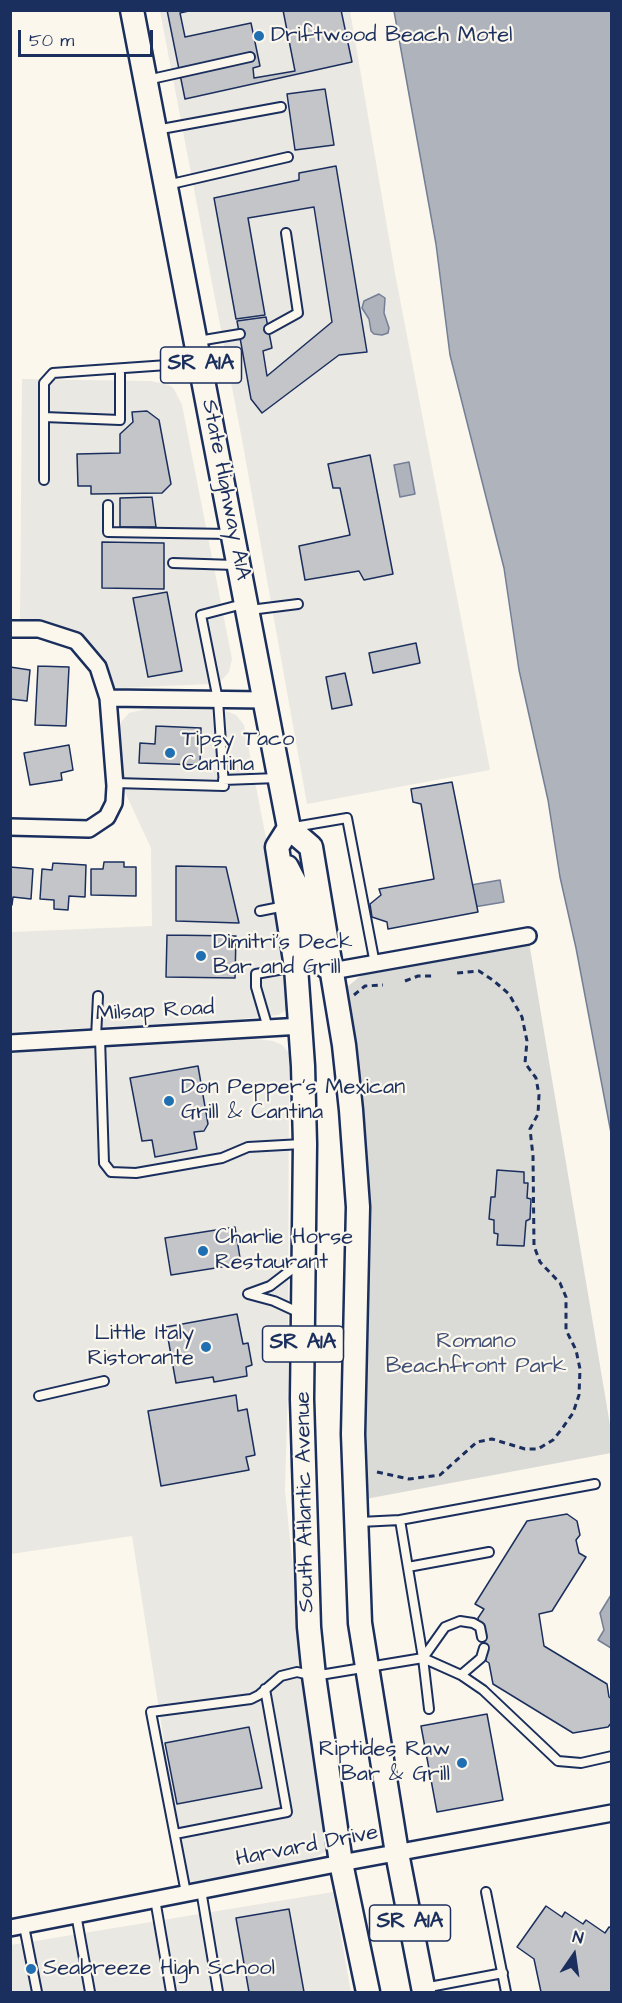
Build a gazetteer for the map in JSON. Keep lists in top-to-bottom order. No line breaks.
{"streets":{"main road":["SR A1A","State Highway A1A","South Atlantic Avenue"],"street":["Milsap Road","Harvard Drive"]},"crossings":[["SR A1A","State Highway A1A"],["SR A1A","South Atlantic Avenue"],["SR A1A","Harvard Drive"],["State Highway A1A","South Atlantic Avenue"],["Milsap Road","South Atlantic Avenue"],["South Atlantic Avenue","Harvard Drive"]],"parks":["Romano Beachfront Park"],"places":["Driftwood Beach Motel","Tipsy Taco Cantina","Dimitri's Deck Bar and Grill","Don Pepper's Mexican Grill & Cantina","Charlie Horse Restaurant","Little Italy Ristorante","Riptides Raw Bar & Grill","Seabreeze High School"],"scale_bar":"50 m","north":"top"}
